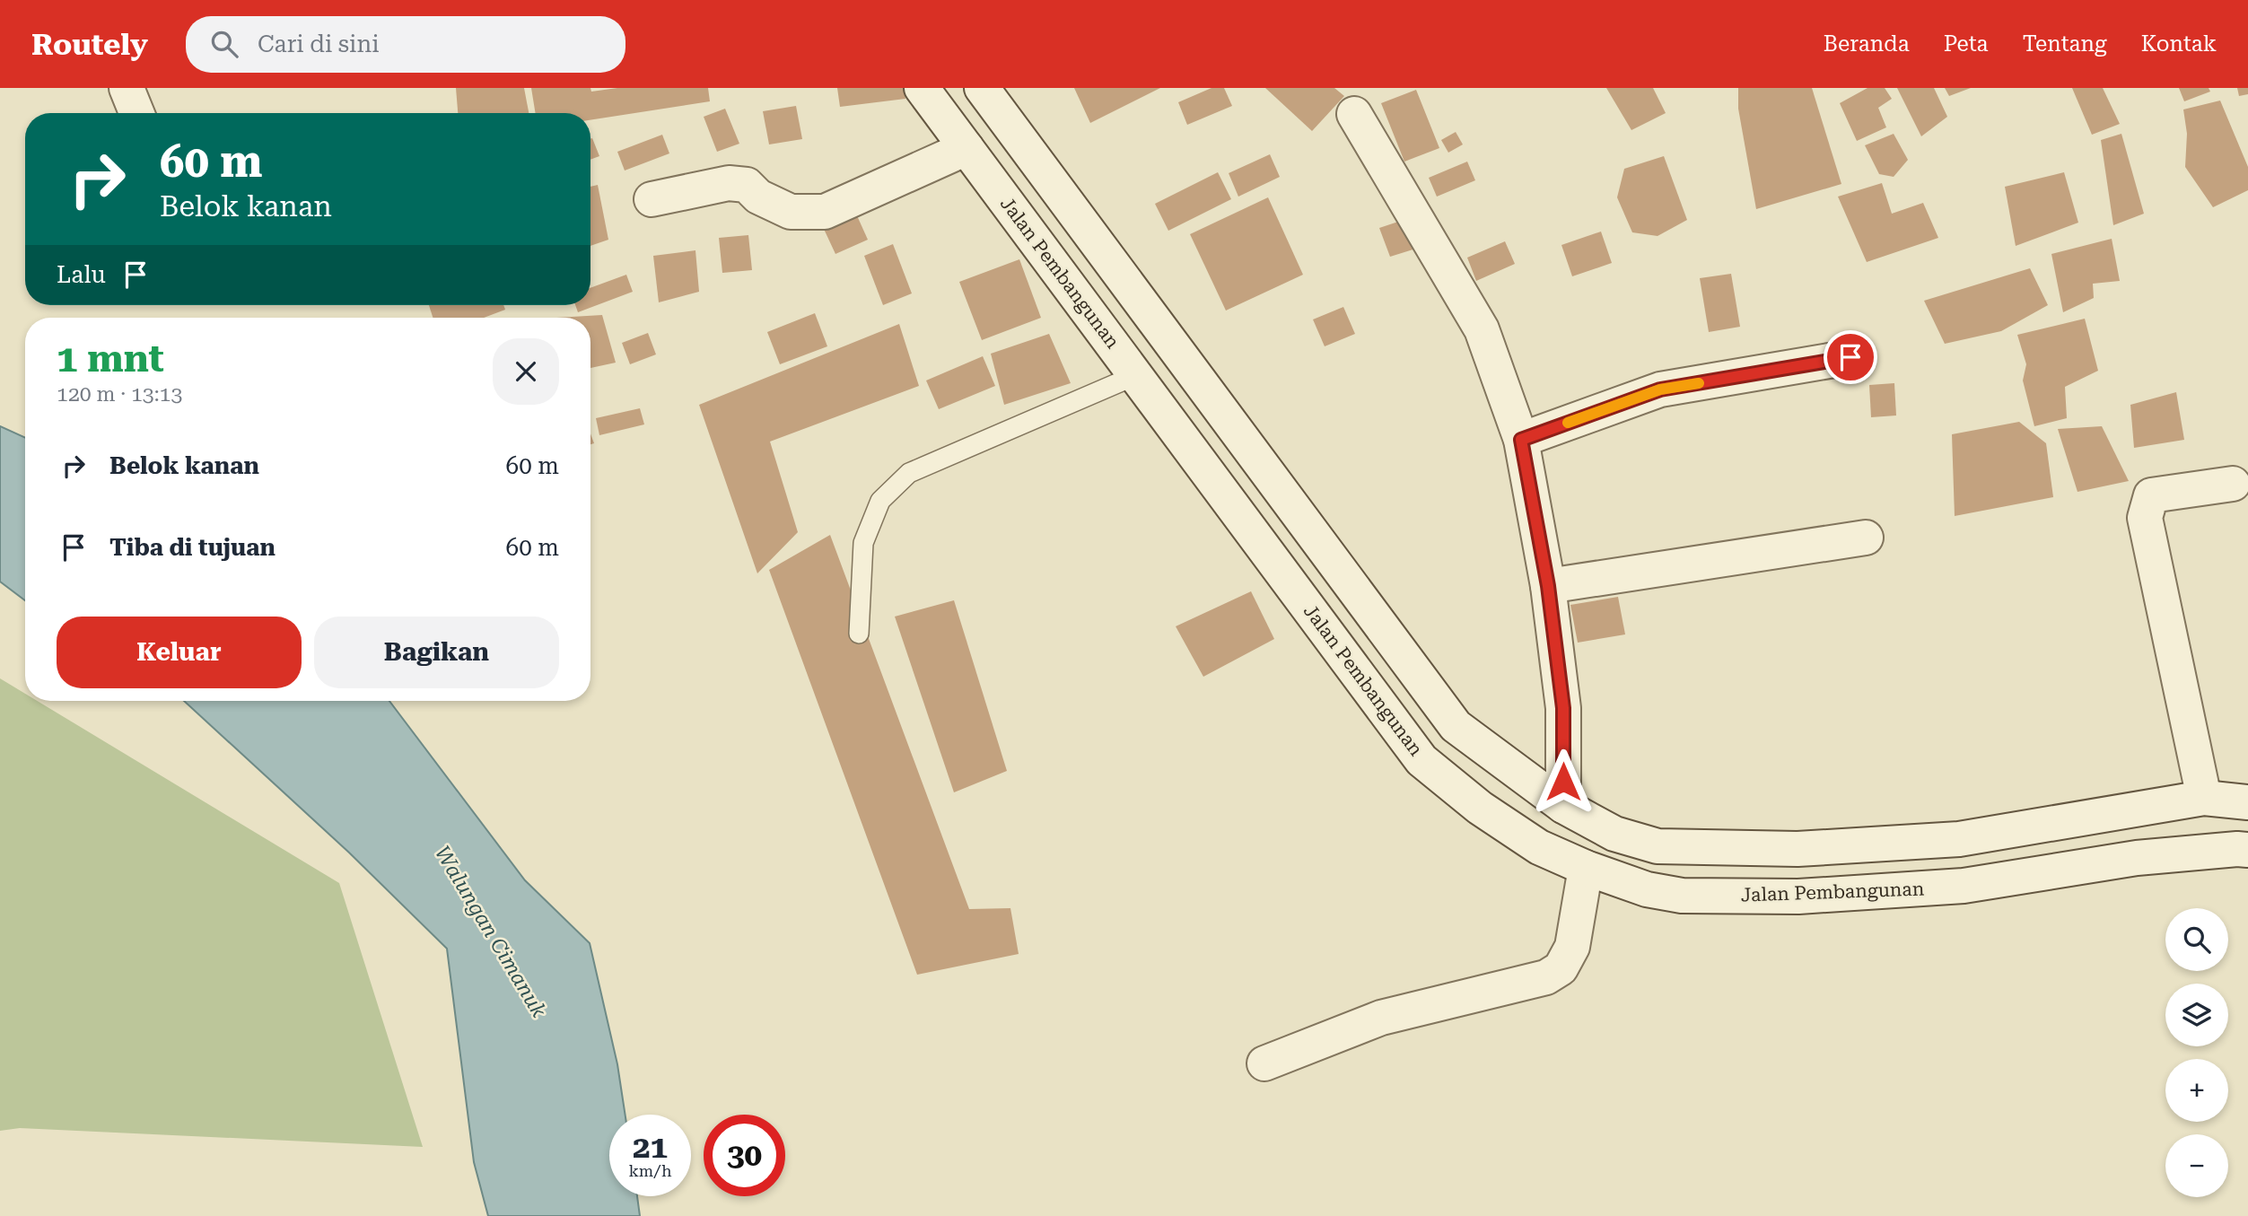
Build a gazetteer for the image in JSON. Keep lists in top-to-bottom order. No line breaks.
{"streets":{"main road":["Jalan Pembangunan"]},"water":["Walungan Cimanuk"],"page":{"header":"Routely","search":"Cari di sini","nav":["Beranda","Peta","Tentang","Kontak"],"turn":["60 m","Belok kanan"],"then":"Lalu","heading":["1 mnt","120 m · 13:13"],"list":[{"name":"Belok kanan","value":"60 m"},{"name":"Tiba di tujuan","value":"60 m"}],"buttons":["Keluar","Bagikan"],"map_buttons":["+","−"],"speed":"21 km/h","limit":"30"}}
